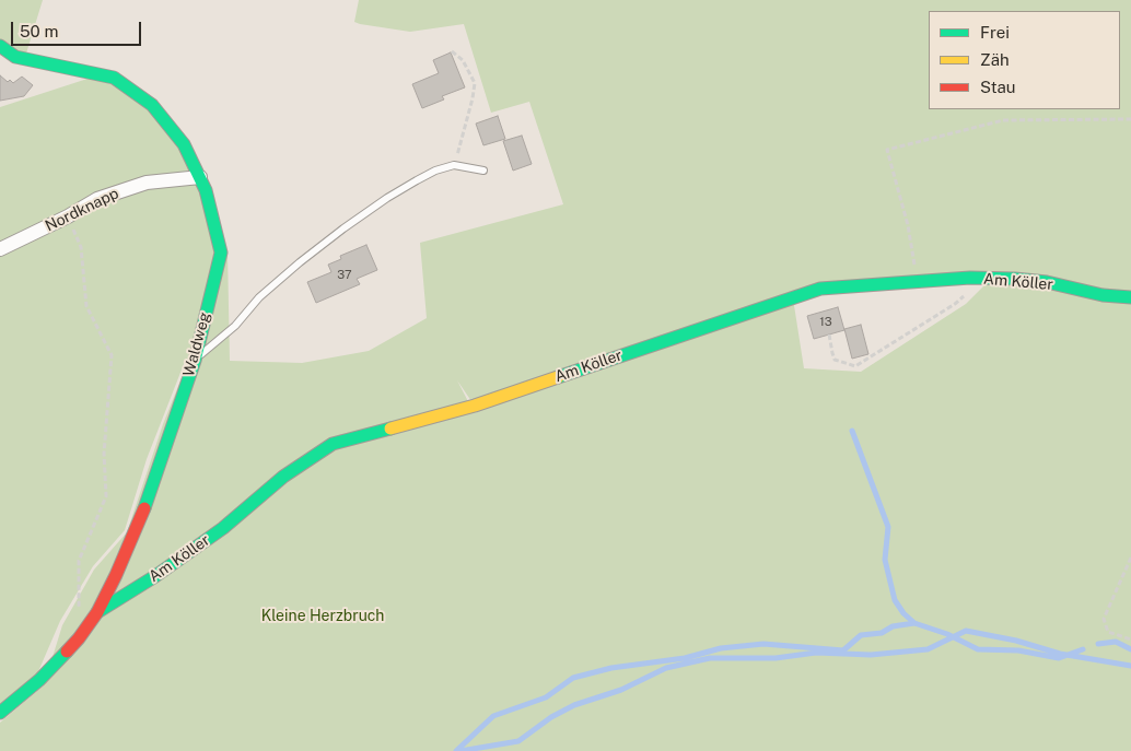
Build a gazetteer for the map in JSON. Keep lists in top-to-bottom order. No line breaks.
{"streets":{"street":["Nordknapp","Am Köller","Waldweg"]},"crossings":[["Nordknapp","Waldweg"],["Am Köller","Waldweg"]],"parks":["Kleine Herzbruch"],"house_numbers":["37","13"],"legend":["Frei","Zäh","Stau"],"scale_bar":"50 m"}
